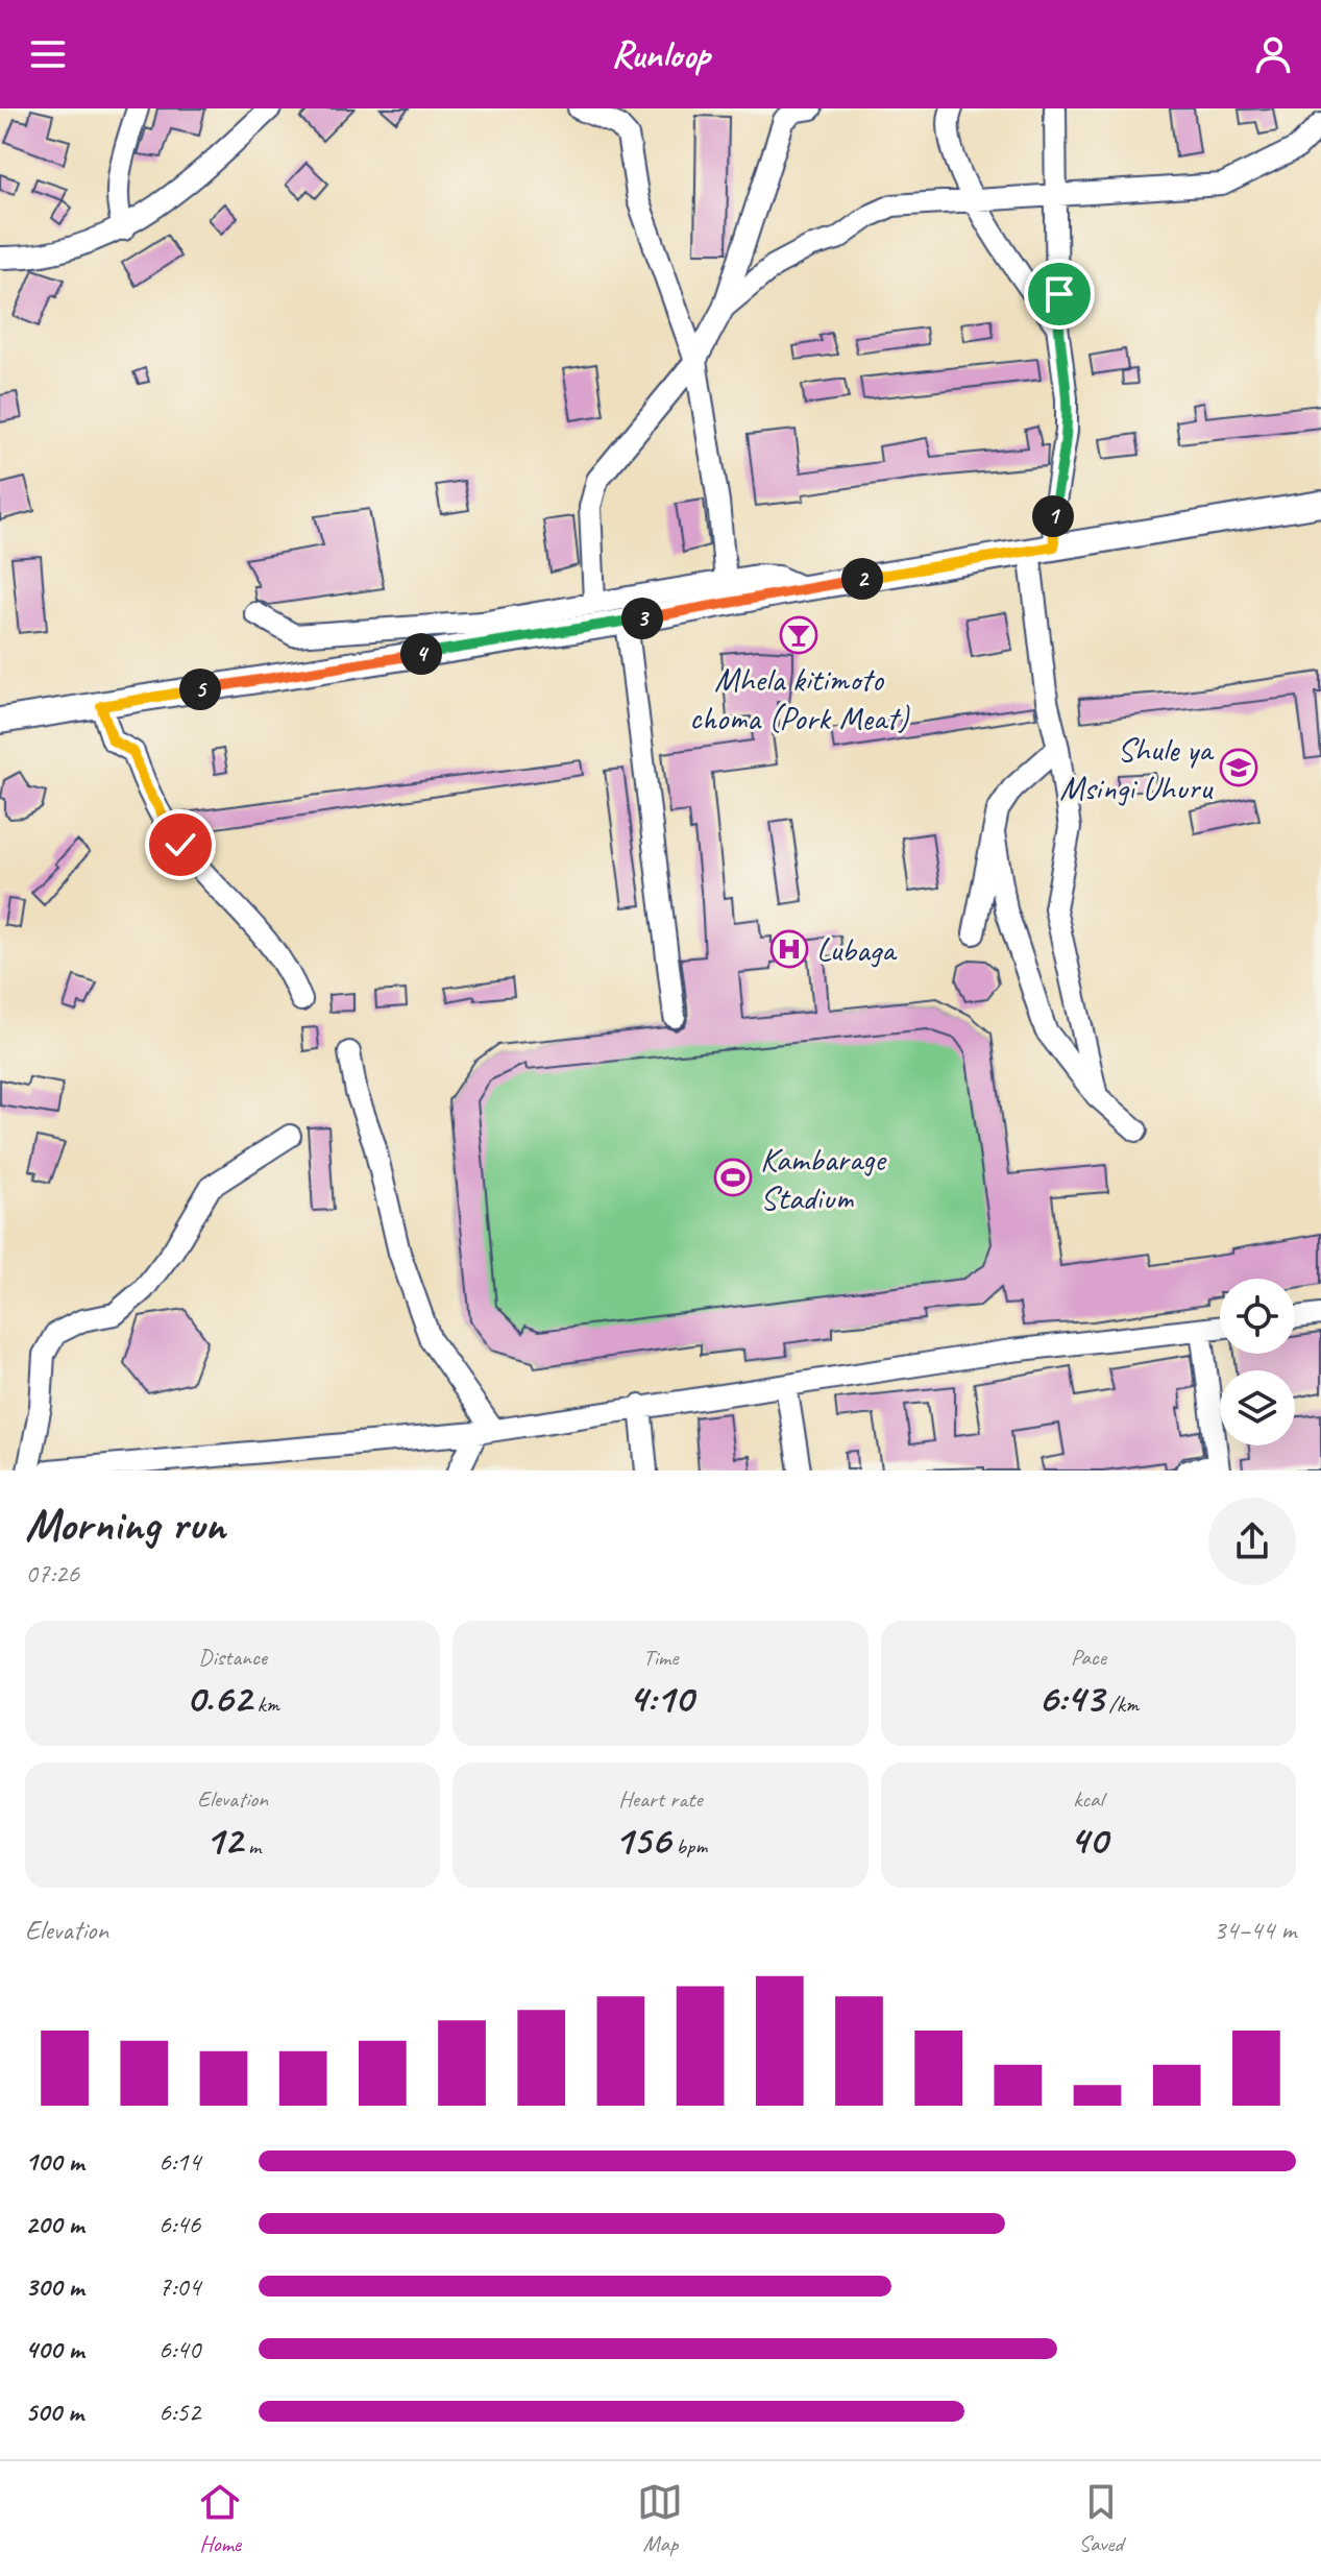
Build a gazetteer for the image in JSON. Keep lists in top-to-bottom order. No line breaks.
{"places":{"bar":["Mhela kitimoto choma (Pork Meat)"],"school or university":["Shule ya Msingi Uhuru"],"hospital":["Lubaga"],"sports":["Kambarage Stadium"]},"page":{"header":"Runloop","pins":["1","2","3","4","5"],"heading":["Morning run","07:26"],"stats":[["Distance","0.62 km"],["Time","4:10"],["Pace","6:43 /km"],["Elevation","12 m"],["Heart rate","156 bpm"],["kcal","40"]],"chart":["Elevation","34–44 m"],"list":[{"name":"100 m","note":"6:14"},{"name":"200 m","note":"6:46"},{"name":"300 m","note":"7:04"},{"name":"400 m","note":"6:40"},{"name":"500 m","note":"6:52"}],"tabs":["Home","Map","Saved"]}}
